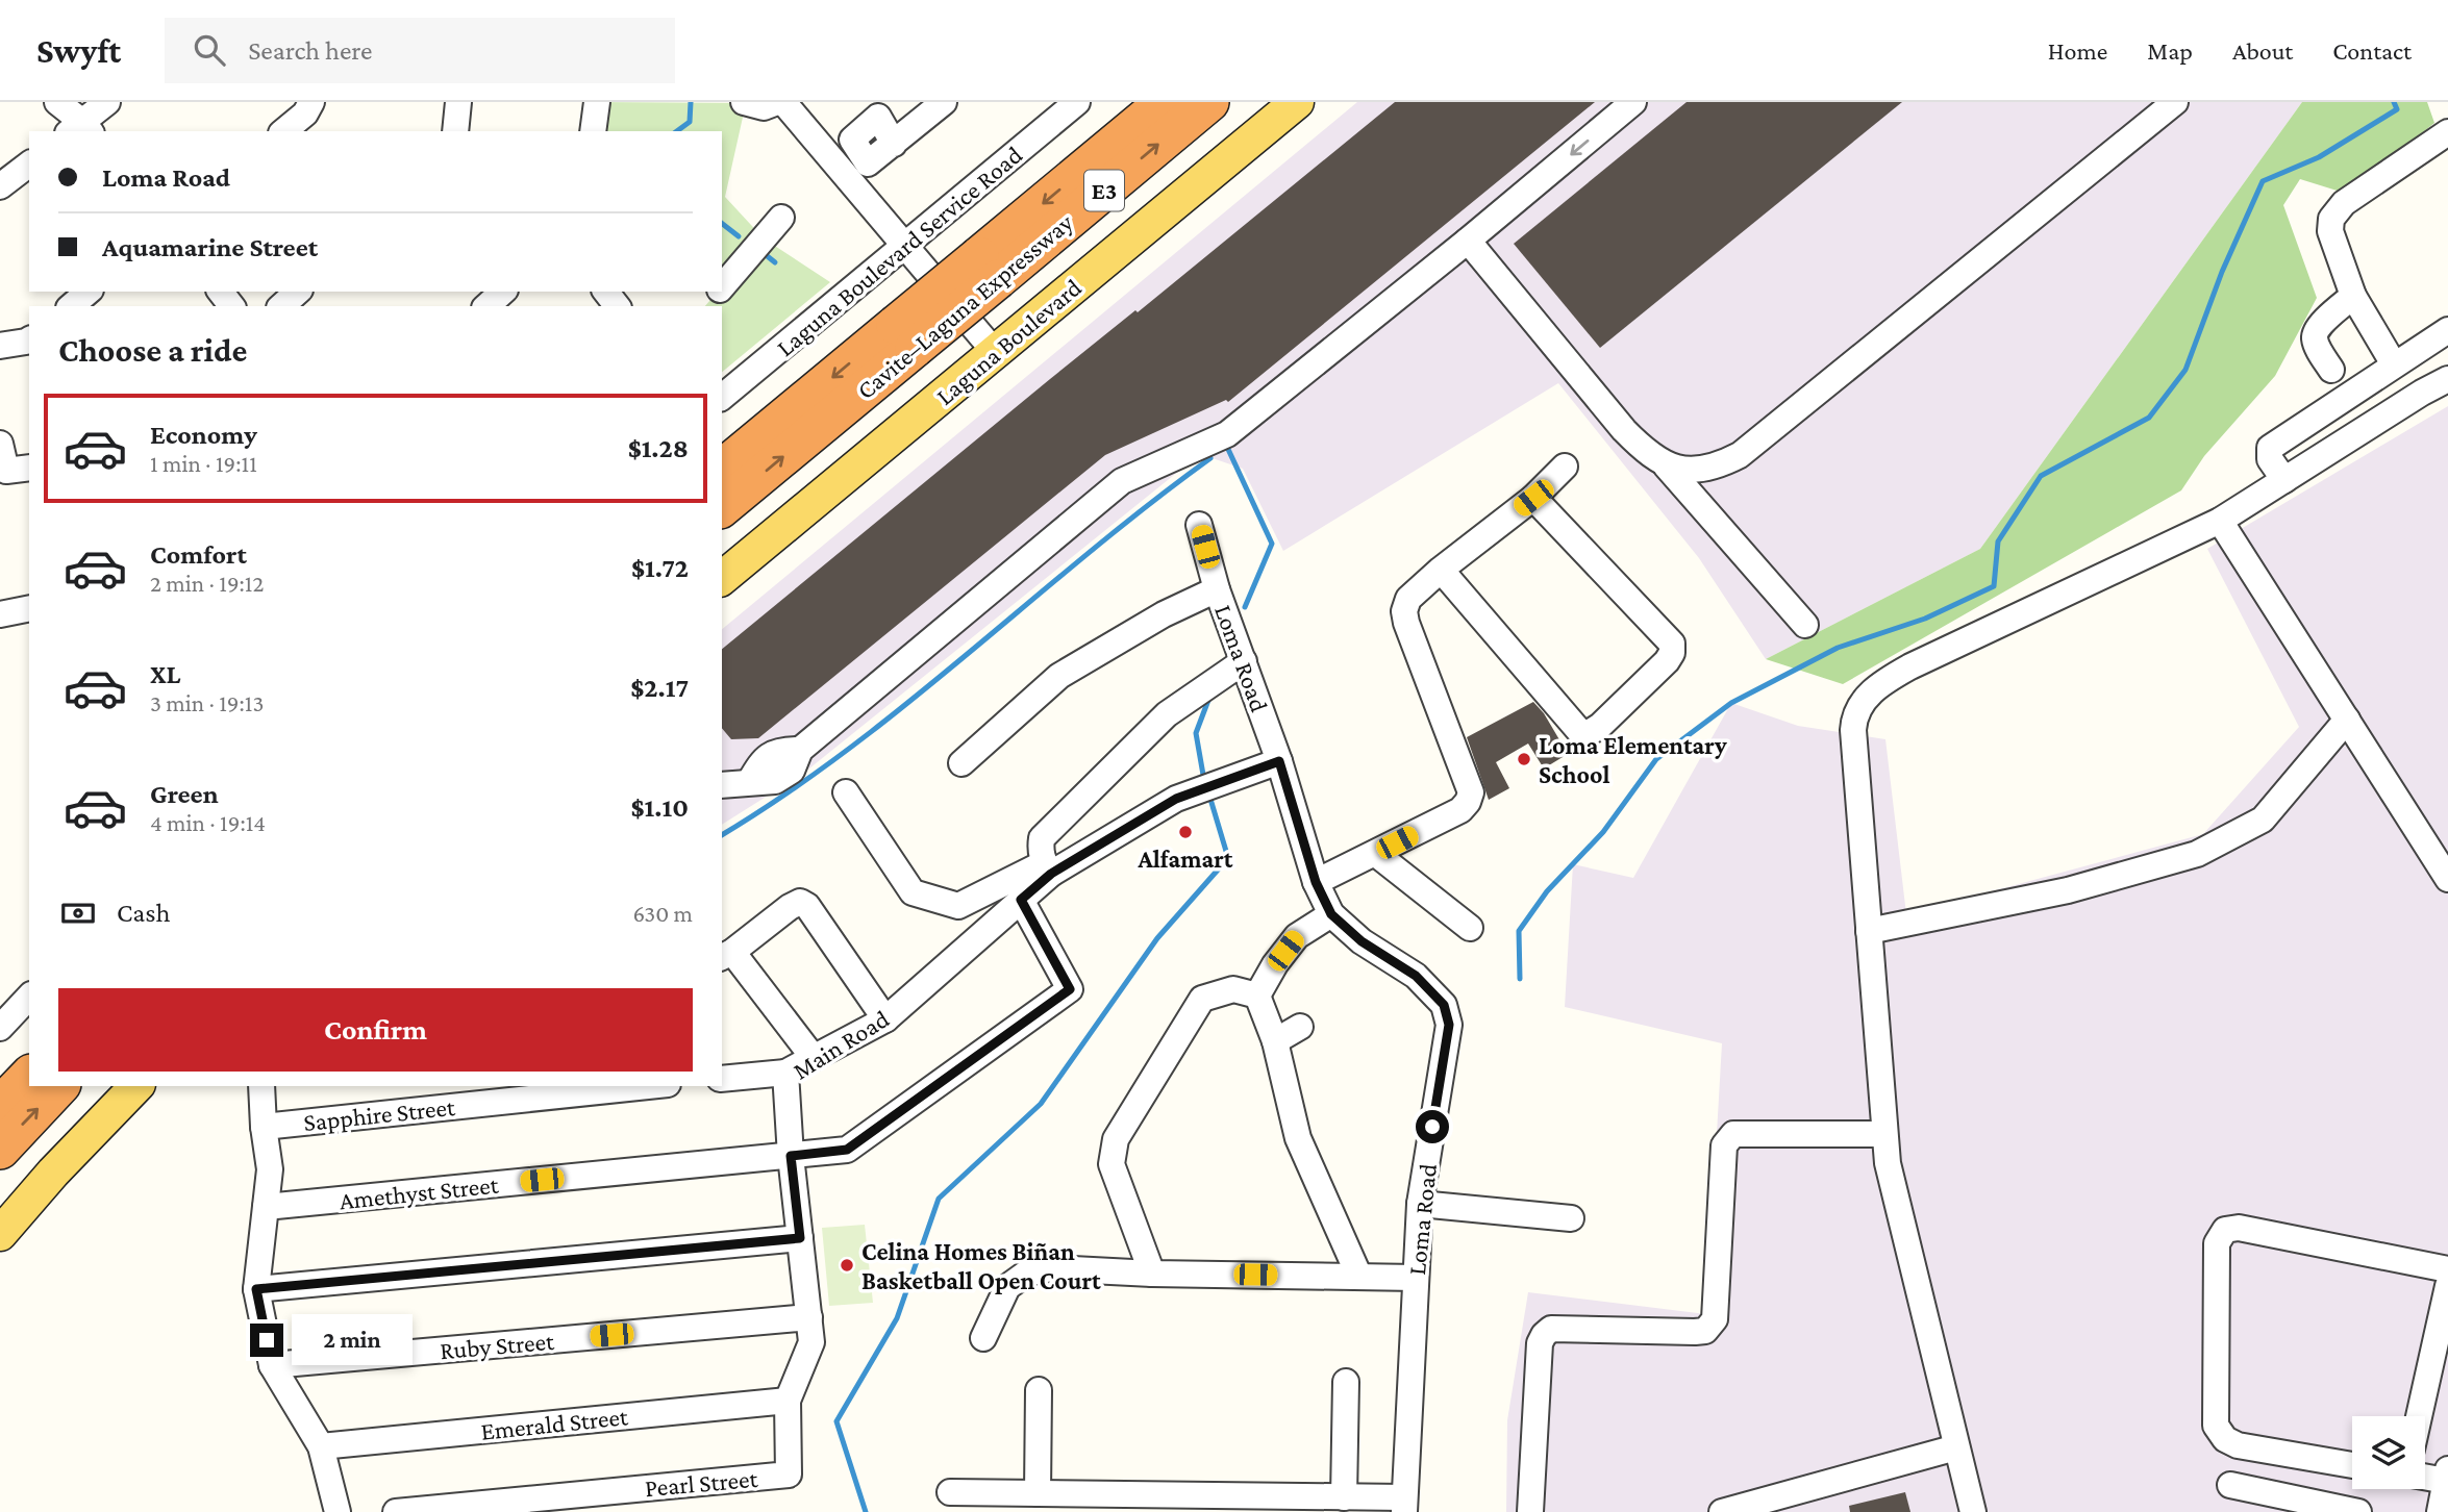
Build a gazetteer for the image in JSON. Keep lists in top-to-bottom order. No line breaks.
{"streets":{"highway":["E3","Cavite–Laguna Expressway"],"main road":["Laguna Boulevard"],"street":["Laguna Boulevard Service Road","Loma Road","Main Road","Sapphire Street","Amethyst Street","Ruby Street","Emerald Street","Pearl Street"]},"crossings":[["Main Road","Amethyst Street"],["Main Road","Ruby Street"],["Main Road","Emerald Street"],["Main Road","Pearl Street"]],"places":["Loma Elementary School","Alfamart","Celina Homes Biñan Basketball Open Court"],"page":{"header":"Swyft","search":"Search here","nav":["Home","Map","About","Contact"],"banner":["Loma Road","Aquamarine Street"],"heading":"Choose a ride","list":[{"name":"Economy","note":"1 min · 19:11","value":"$1.28"},{"name":"Comfort","note":"2 min · 19:12","value":"$1.72"},{"name":"XL","note":"3 min · 19:13","value":"$2.17"},{"name":"Green","note":"4 min · 19:14","value":"$1.10"}],"pay":["Cash","630 m"],"buttons":"Confirm","bubble":"2 min"}}
